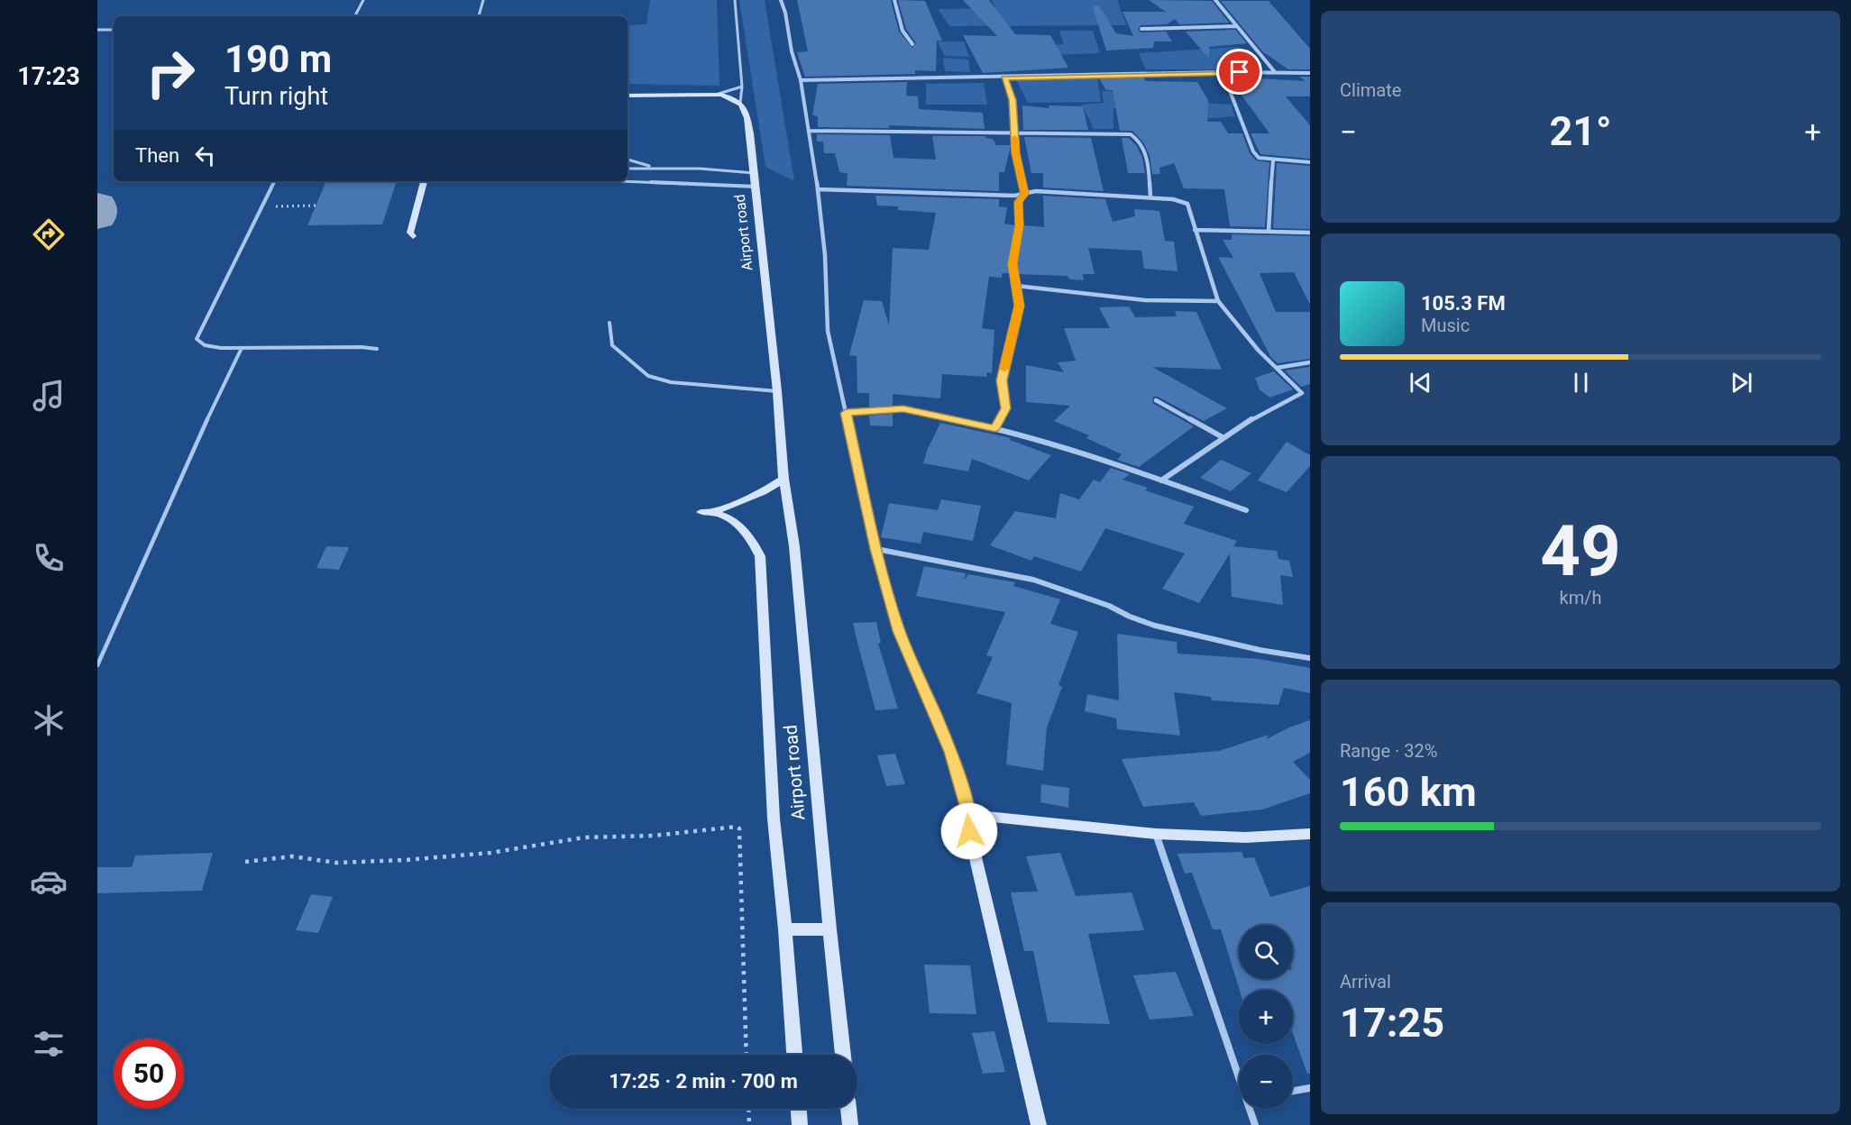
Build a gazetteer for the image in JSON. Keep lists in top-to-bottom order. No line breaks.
{"streets":{"main road":["Airport road"]},"page":{"tabs":"17:23","tile":["Climate",["49","km/h"],["Range · 32%","160 km"],["Arrival","17:25"]],"turn":["190 m","Turn right"],"heat":["−","21°","+"],"then":"Then","song":["105.3 FM","Music"],"map_buttons":["+","−"],"limit":"50","trip":"17:25 · 2 min · 700 m"}}
